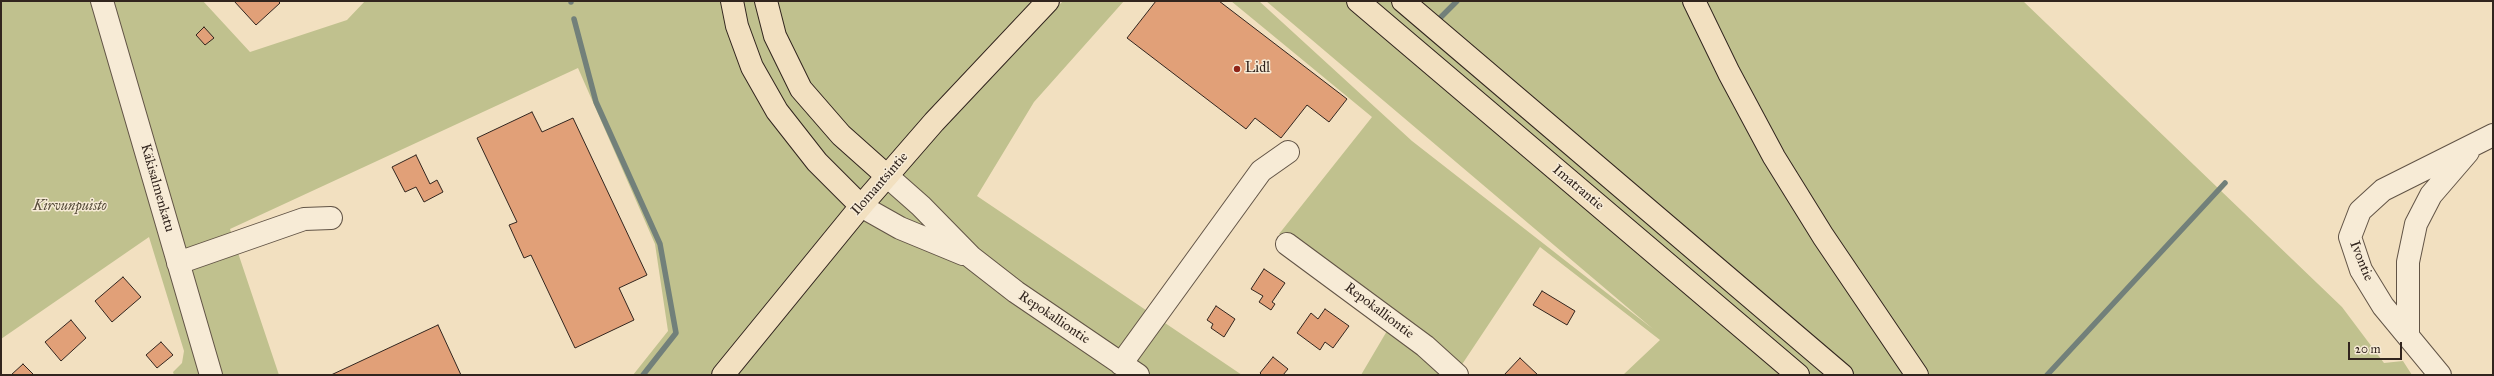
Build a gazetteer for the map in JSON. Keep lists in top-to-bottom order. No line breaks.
{"streets":{"main road":["Ilomantsintie","Imatrantie"],"street":["Käkisalmenkatu","Ivontie","Repokalliontie"]},"crossings":[["Ilomantsintie","Repokalliontie"]],"parks":["Kirvunpuisto"],"places":["Lidl"],"scale_bar":"20 m"}
